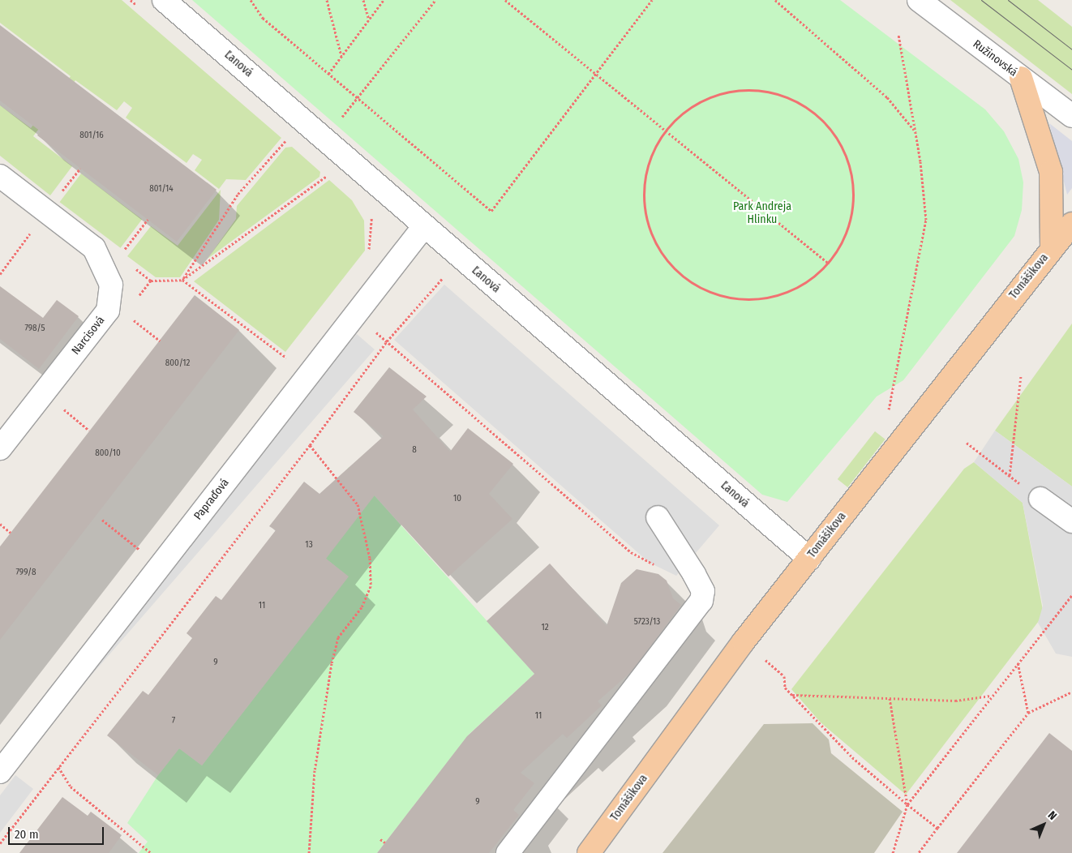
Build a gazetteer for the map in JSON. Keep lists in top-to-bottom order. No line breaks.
{"streets":{"main road":["Tomášikova"],"street":["Ružinovská","Ľanová","Narcisová","Papraďová"]},"crossings":[["Ľanová","Tomášikova"],["Ľanová","Papraďová"]],"parks":["Park Andreja Hlinku"],"house_numbers":["801/16","801/14","798/5","800/12","8","800/10","10","13","799/8","11","5723/13","12","9","11","7","9"],"scale_bar":"20 m","north":"top right"}
